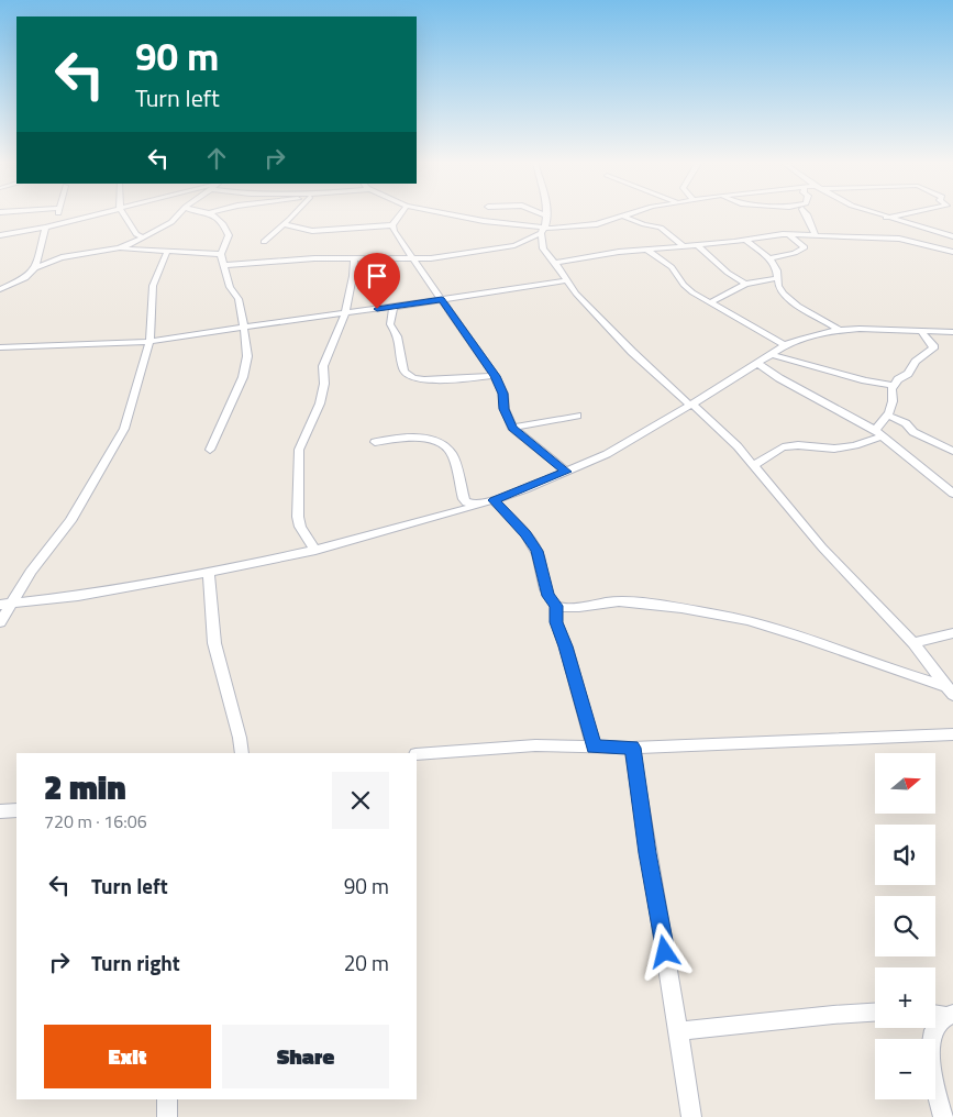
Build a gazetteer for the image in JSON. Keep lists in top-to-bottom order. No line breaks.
{"north":"right","page":{"turn":["90 m","Turn left"],"map_buttons":["+","−"],"heading":["2 min","720 m · 16:06"],"list":[{"name":"Turn left","value":"90 m"},{"name":"Turn right","value":"20 m"}],"buttons":["Exit","Share"]}}
